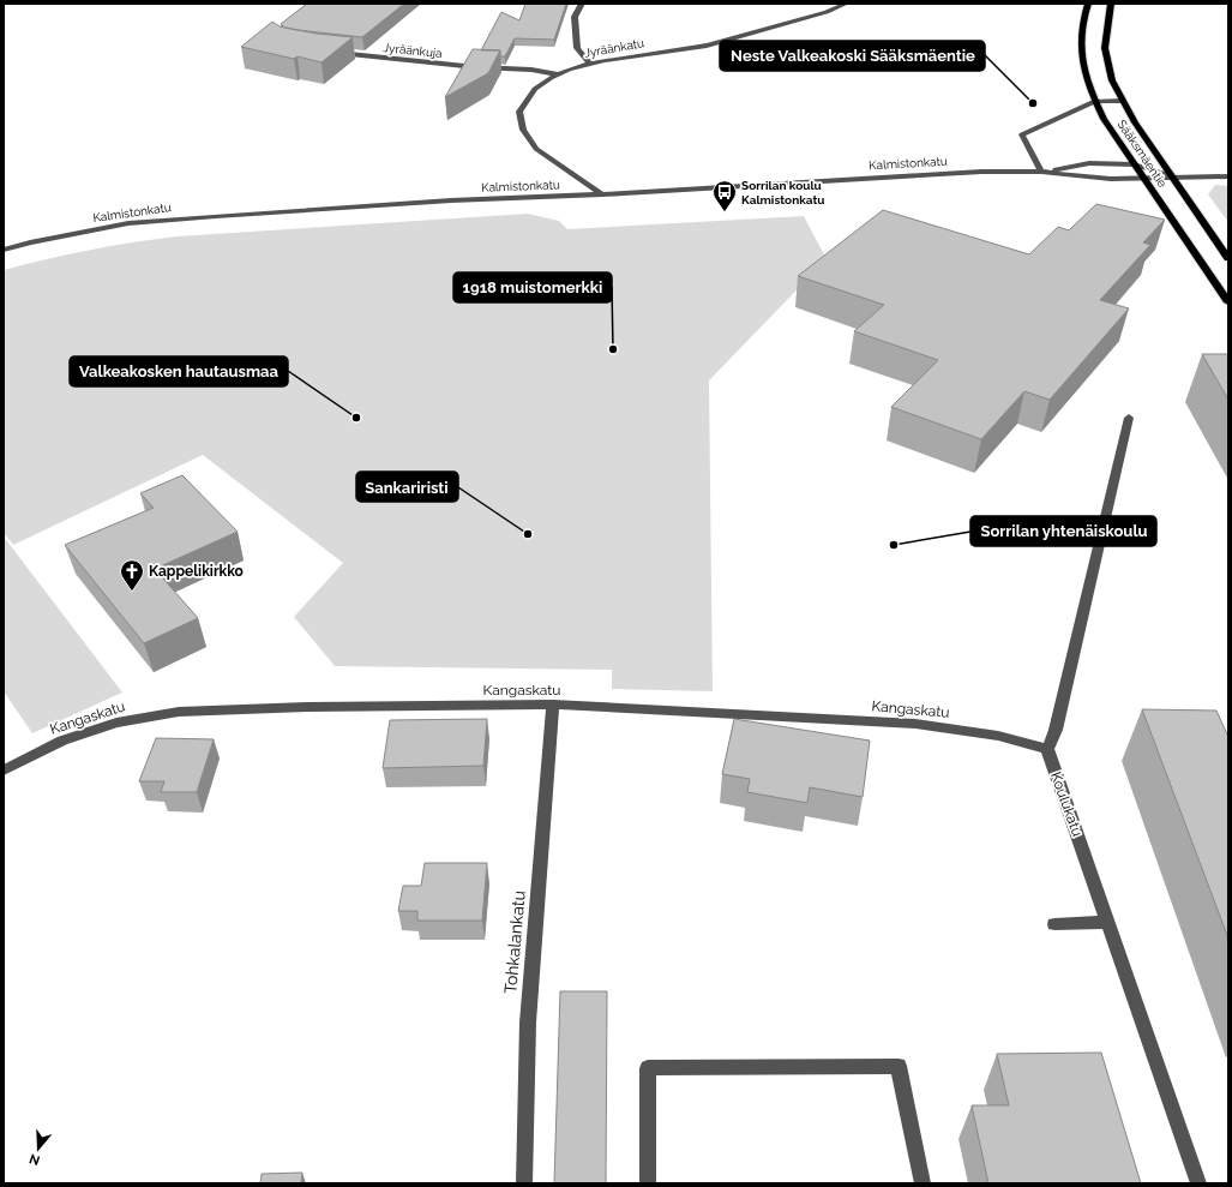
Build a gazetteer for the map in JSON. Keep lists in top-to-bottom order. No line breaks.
{"streets":{"main road":["Sääksmäentie"],"street":["Jyräänkatu","Jyräänkuja","Kalmistonkatu","Kangaskatu","Koulukatu","Tohkalankatu"]},"crossings":[["Jyräänkatu","Jyräänkuja"],["Jyräänkatu","Kalmistonkatu"],["Sääksmäentie","Kalmistonkatu"],["Kangaskatu","Koulukatu"],["Kangaskatu","Tohkalankatu"]],"places":{"other":["Neste Valkeakoski Sääksmäentie","1918 muistomerkki","Valkeakosken hautausmaa","Sankariristi","Sorrilan yhtenäiskoulu"],"bus stop":["Sorrilan koulu Kalmistonkatu"],"church":["Kappelikirkko"]},"north":"bottom"}
